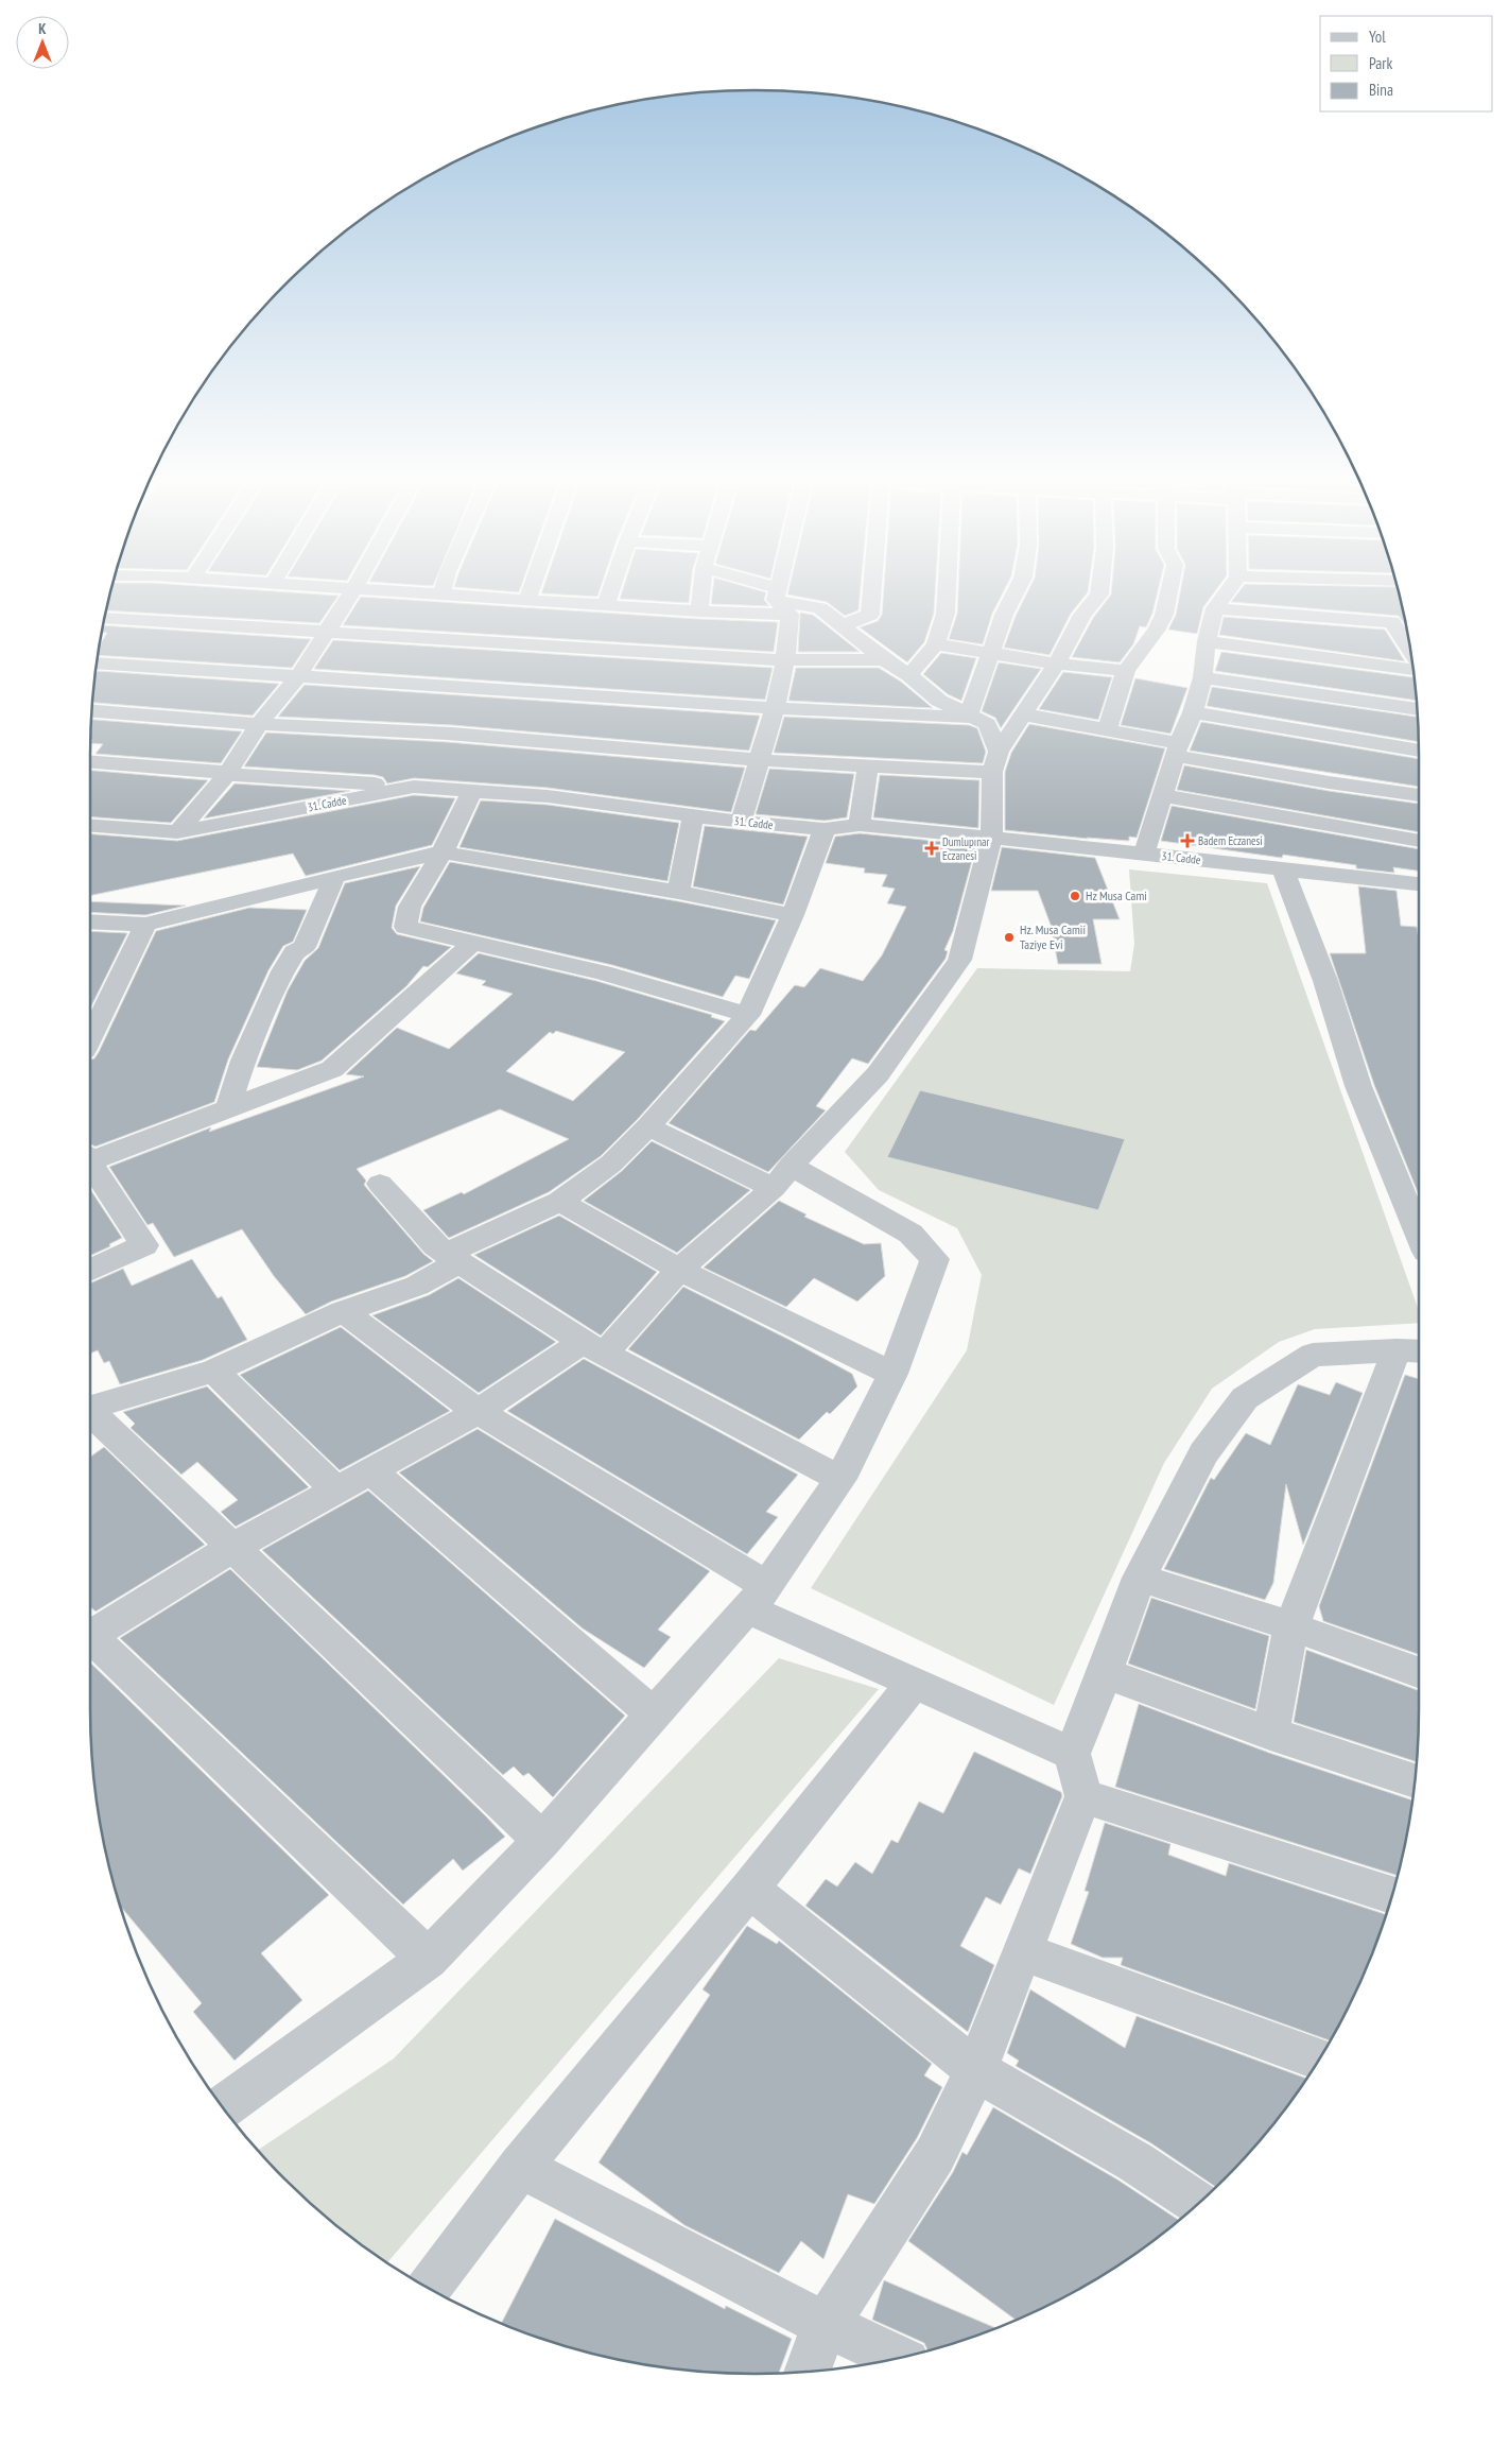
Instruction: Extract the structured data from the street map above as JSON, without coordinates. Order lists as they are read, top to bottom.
{
  "streets": {
    "street": ["31. Cadde"]
  },
  "places": {
    "health": ["Badem Eczanesi", "Dumlupınar Eczanesi"],
    "other": ["Hz Musa Cami", "Hz. Musa Camii Taziye Evi"]
  },
  "legend": ["Yol", "Park", "Bina"],
  "north": "top"
}
